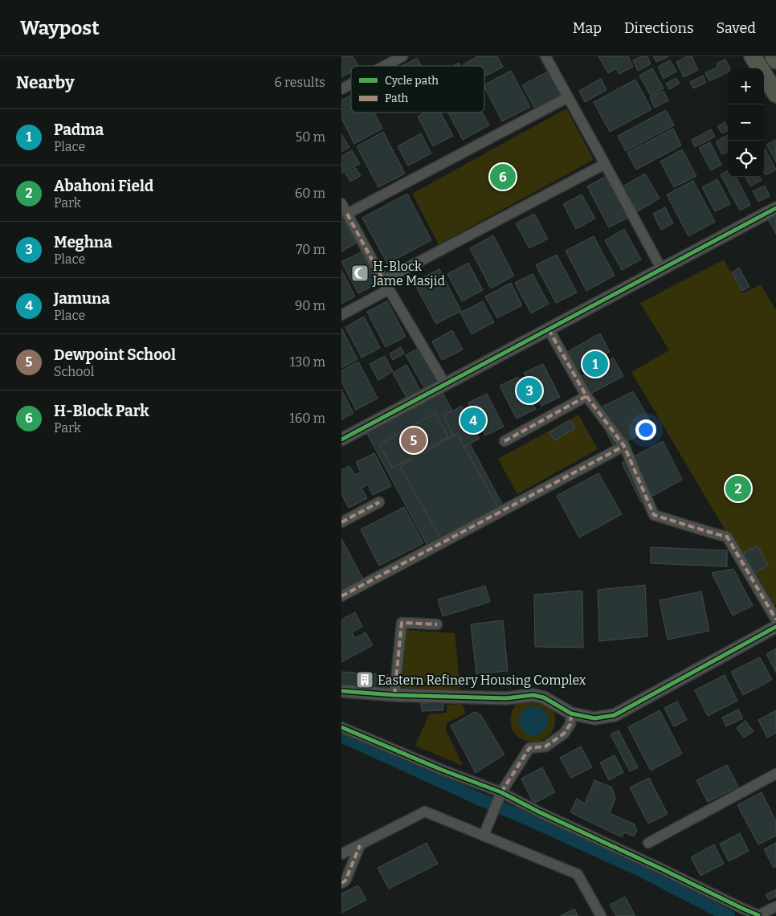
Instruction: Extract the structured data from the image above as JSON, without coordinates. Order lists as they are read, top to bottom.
{
  "places": {
    "mosque": ["H-Block Jame Masjid"],
    "building": ["Eastern Refinery Housing Complex"]
  },
  "legend": ["Cycle path", "Path"],
  "page": {
    "header": "Waypost",
    "nav": ["Map", "Directions", "Saved"],
    "heading": ["Nearby", "6 results"],
    "map_buttons": ["+", "−"],
    "list": [
      {
        "mark": "1",
        "name": "Padma",
        "note": "Place",
        "value": "50 m"
      },
      {
        "mark": "2",
        "name": "Abahoni Field",
        "note": "Park",
        "value": "60 m"
      },
      {
        "mark": "3",
        "name": "Meghna",
        "note": "Place",
        "value": "70 m"
      },
      {
        "mark": "4",
        "name": "Jamuna",
        "note": "Place",
        "value": "90 m"
      },
      {
        "mark": "5",
        "name": "Dewpoint School",
        "note": "School",
        "value": "130 m"
      },
      {
        "mark": "6",
        "name": "H-Block Park",
        "note": "Park",
        "value": "160 m"
      }
    ],
    "pins": [
      "6",
      "1",
      "3",
      "4",
      "5",
      "2"
    ]
  }
}
